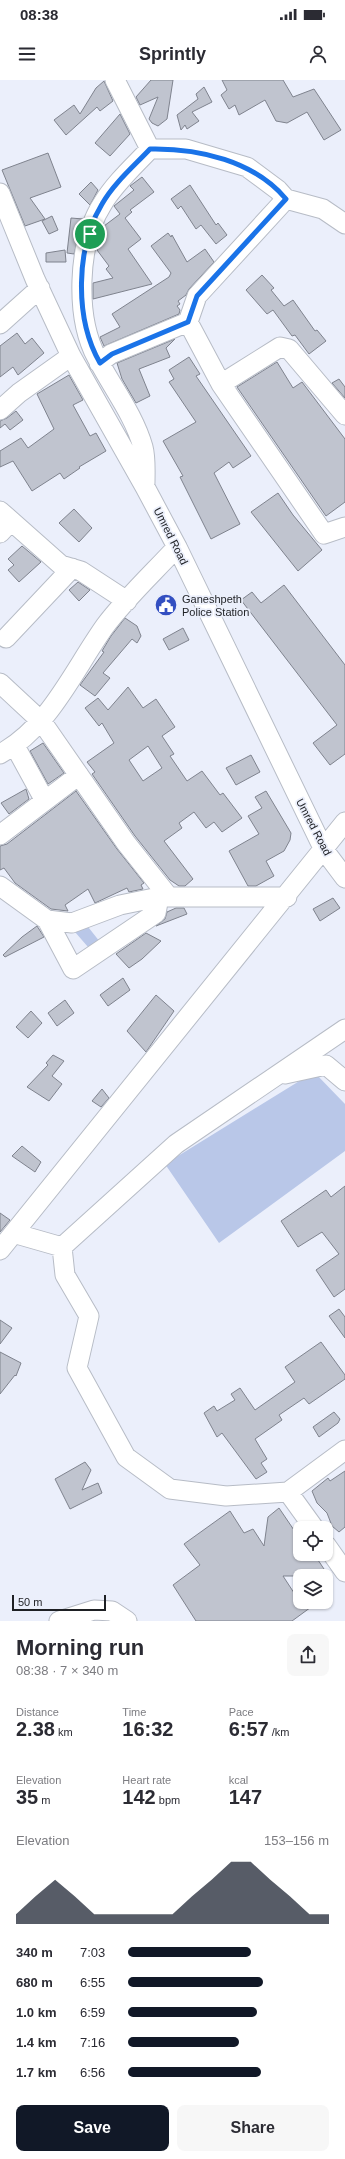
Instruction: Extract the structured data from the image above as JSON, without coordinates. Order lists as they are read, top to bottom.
{
  "streets": {
    "street": ["Umred Road"]
  },
  "places": {
    "public building": ["Ganeshpeth Police Station"]
  },
  "scale_bar": "50 m",
  "page": {
    "status": "08:38",
    "header": "Sprintly",
    "scale": "50 m",
    "heading": ["Morning run", "08:38 · 7 × 340 m"],
    "stats": [
      ["Distance", "2.38 km"],
      ["Time", "16:32"],
      ["Pace", "6:57 /km"],
      ["Elevation", "35 m"],
      ["Heart rate", "142 bpm"],
      ["kcal", "147"]
    ],
    "chart": ["Elevation", "153–156 m"],
    "list": [
      {
        "name": "340 m",
        "note": "7:03"
      },
      {
        "name": "680 m",
        "note": "6:55"
      },
      {
        "name": "1.0 km",
        "note": "6:59"
      },
      {
        "name": "1.4 km",
        "note": "7:16"
      },
      {
        "name": "1.7 km",
        "note": "6:56"
      }
    ],
    "buttons": ["Save", "Share"]
  }
}
